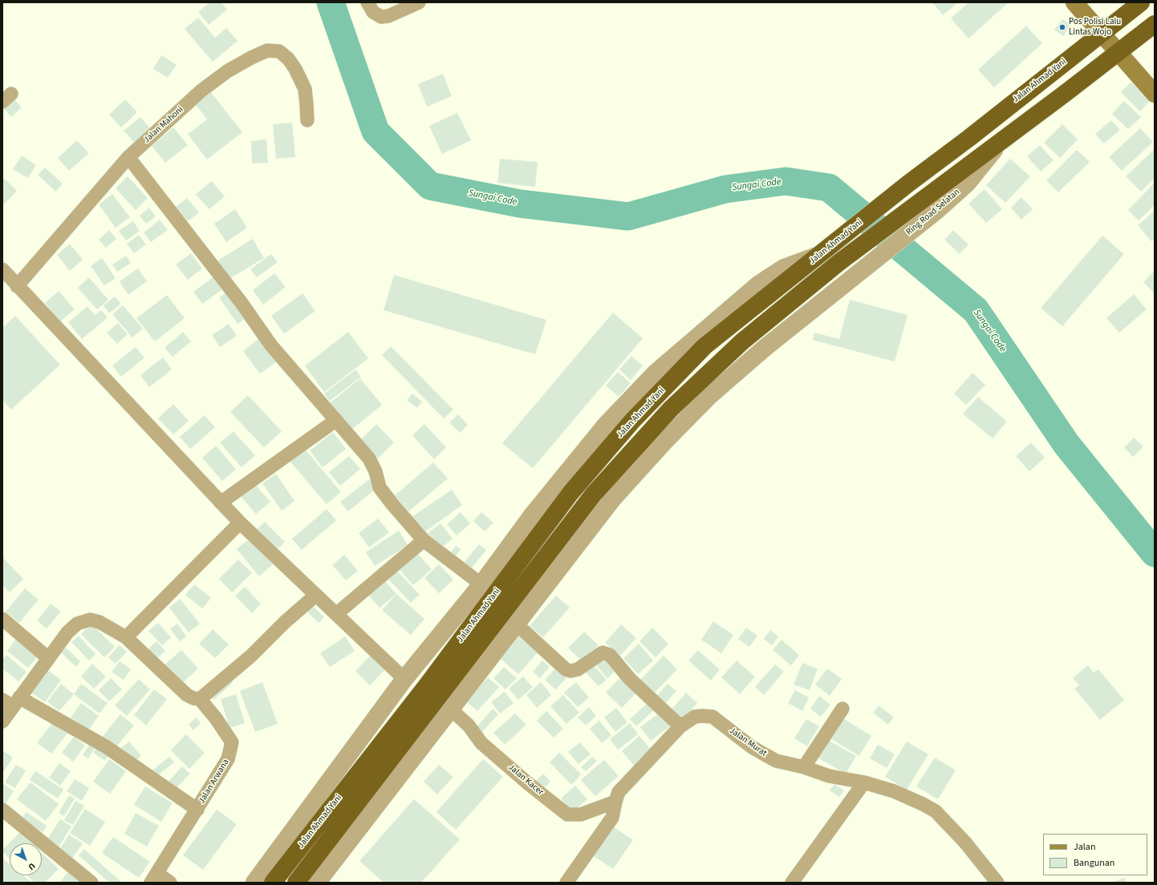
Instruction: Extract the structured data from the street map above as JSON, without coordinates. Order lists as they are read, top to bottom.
{
  "streets": {
    "highway": ["Jalan Ahmad Yani"],
    "street": [
      "Jalan Mahoni",
      "Ring Road Selatan",
      "Jalan Murat",
      "Jalan Kacer",
      "Jalan Arwana"
    ]
  },
  "crossings": [
    ["Jalan Ahmad Yani", "Ring Road Selatan"],
    ["Ring Road Selatan", "Jalan Kacer"],
    ["Jalan Murat", "Jalan Kacer"]
  ],
  "water": ["Sungai Code"],
  "places": ["Pos Polisi Lalu Lintas Wojo"],
  "legend": ["Jalan", "Bangunan"],
  "north": "bottom right"
}
